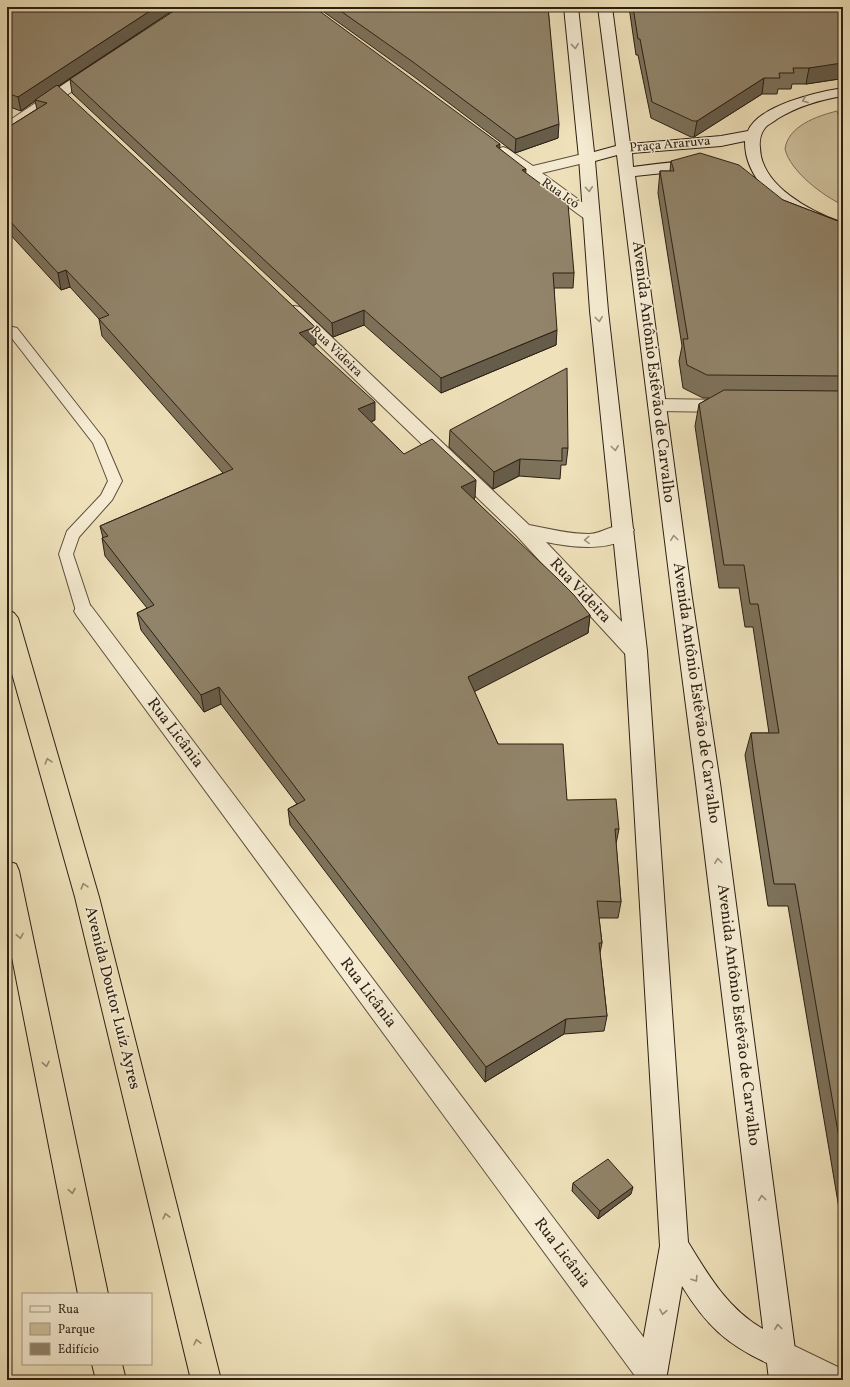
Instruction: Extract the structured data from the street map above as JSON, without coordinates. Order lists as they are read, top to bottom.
{
  "streets": {
    "highway": ["Avenida Doutor Luíz Ayres"],
    "main road": [
      "Praça Araruva",
      "Rua Icó",
      "Rua Videira",
      "Avenida Antônio Estêvão de Carvalho",
      "Rua Licânia"
    ]
  },
  "crossings": [
    ["Praça Araruva", "Rua Icó"],
    ["Praça Araruva", "Avenida Antônio Estêvão de Carvalho"]
  ],
  "legend": ["Rua", "Parque", "Edifício"]
}
